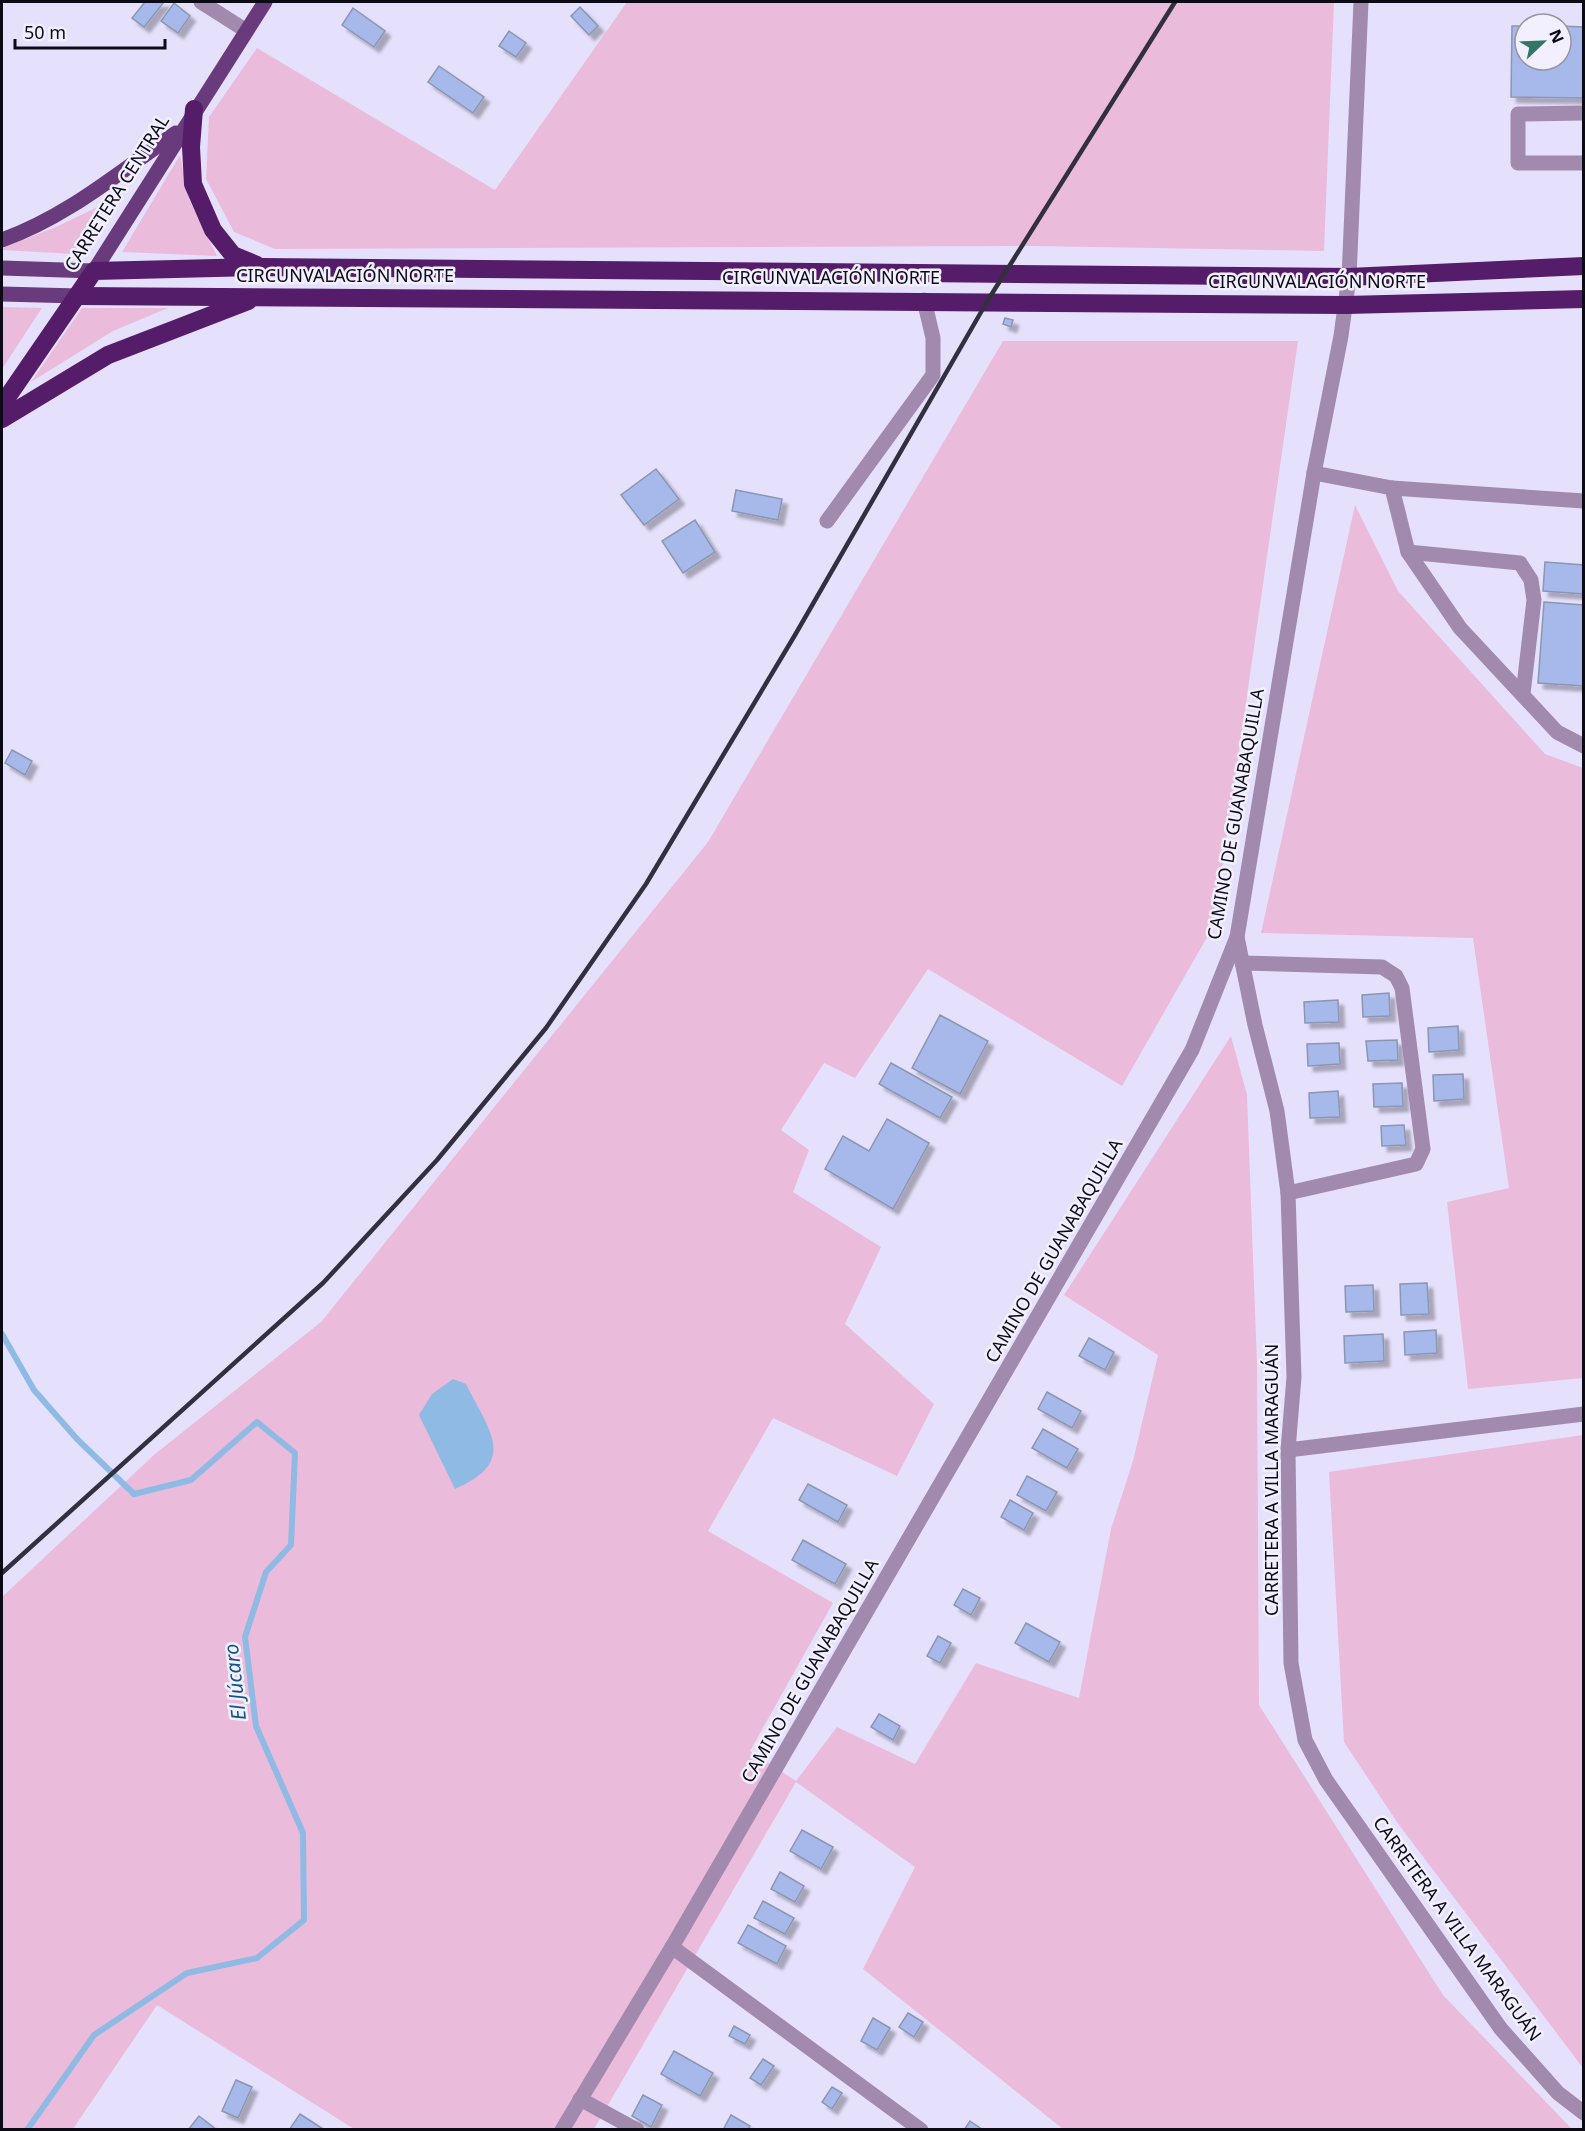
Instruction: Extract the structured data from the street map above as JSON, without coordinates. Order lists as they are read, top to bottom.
{
  "streets": {
    "highway": ["CARRETERA CENTRAL", "CIRCUNVALACIÓN NORTE"],
    "street": ["CAMINO DE GUANABAQUILLA", "CARRETERA A VILLA MARAGUÁN"]
  },
  "crossings": [
    ["CARRETERA CENTRAL", "CIRCUNVALACIÓN NORTE"],
    ["CIRCUNVALACIÓN NORTE", "CAMINO DE GUANABAQUILLA"],
    ["CAMINO DE GUANABAQUILLA", "CARRETERA A VILLA MARAGUÁN"]
  ],
  "water": ["El Júcaro"],
  "scale_bar": "50 m",
  "north": "top right"
}
